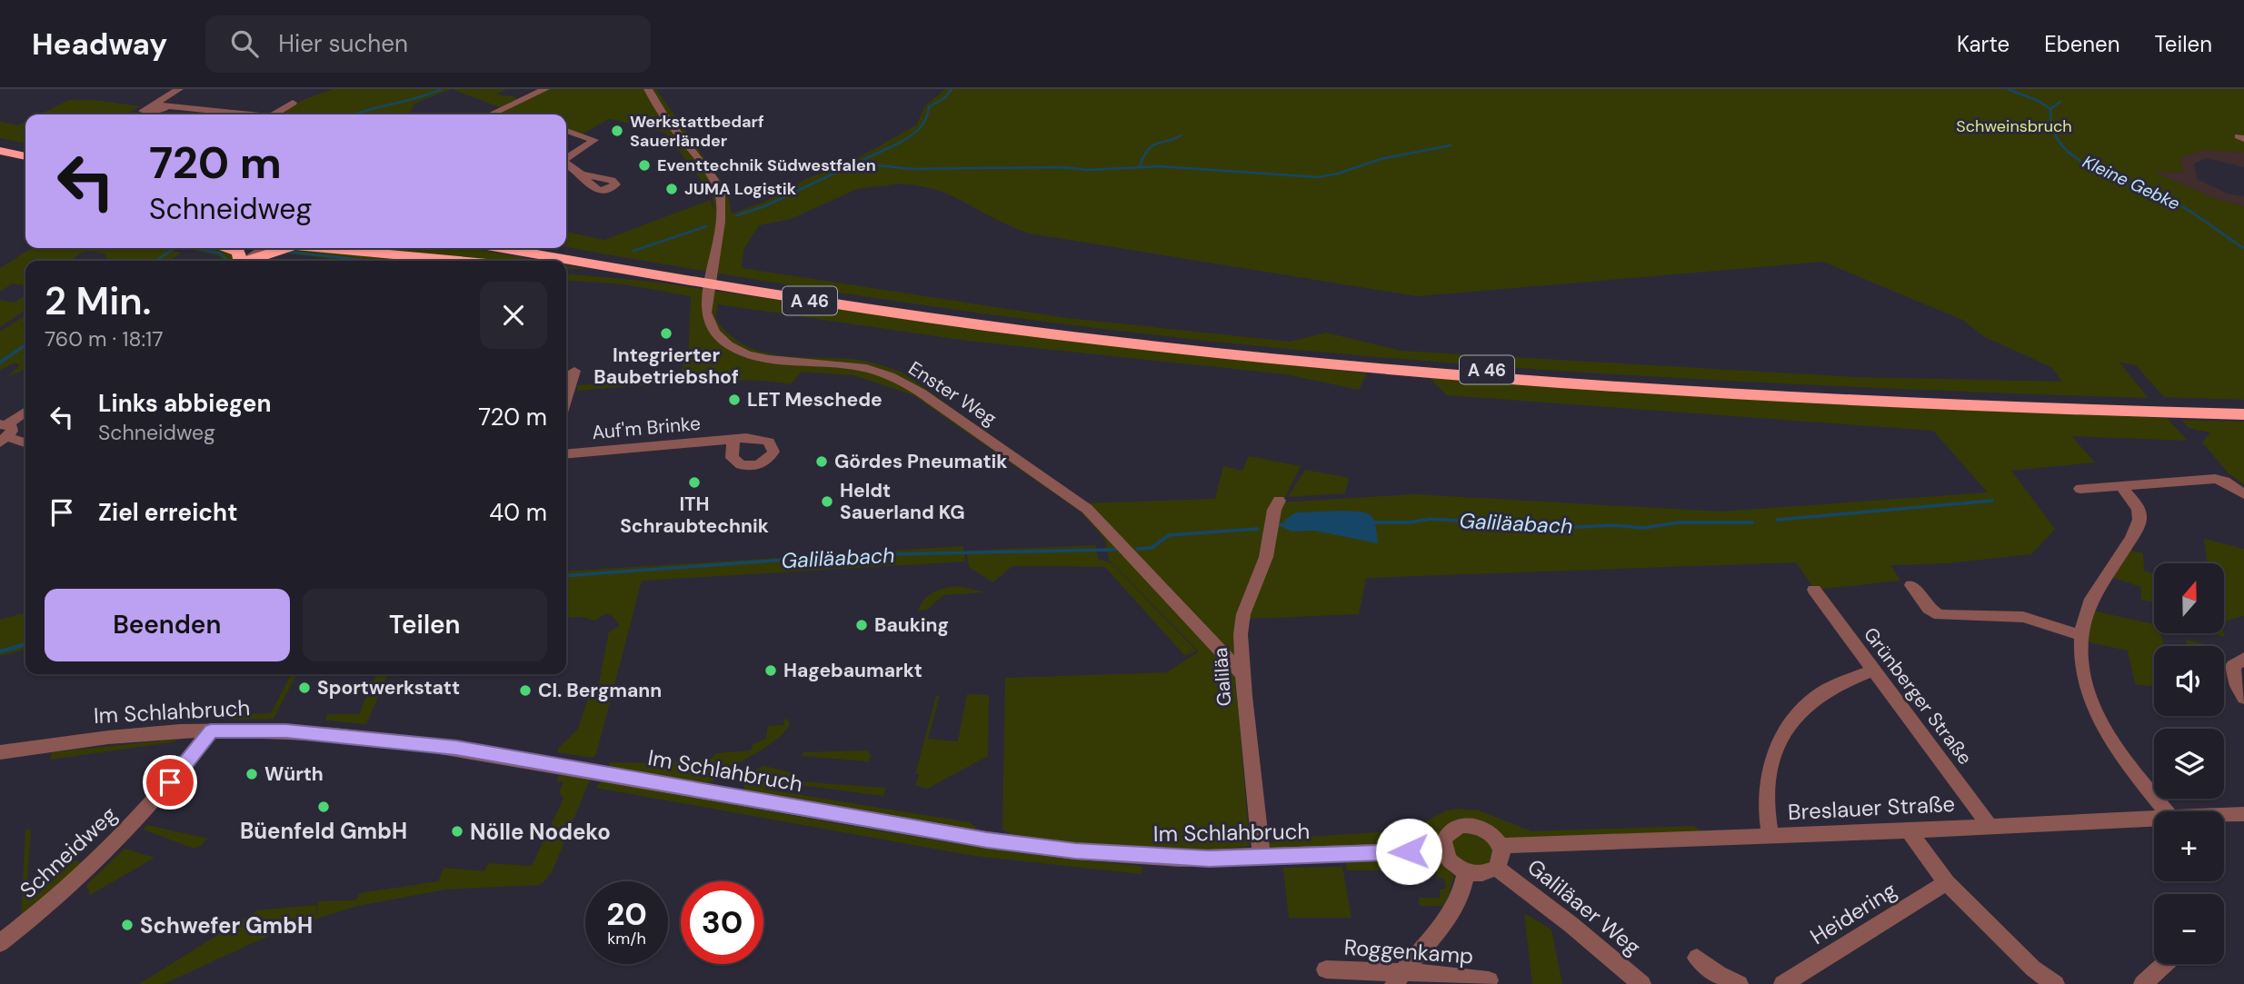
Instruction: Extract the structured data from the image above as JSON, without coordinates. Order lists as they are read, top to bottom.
{
  "streets": {
    "highway": ["A 46"],
    "street": [
      "Enster Weg",
      "Auf'm Brinke",
      "Galiläa",
      "Grünberger Straße",
      "Im Schlahbruch",
      "Breslauer Straße",
      "Schneidweg",
      "Galiläaer Weg",
      "Heidering",
      "Roggenkamp"
    ]
  },
  "crossings": [
    ["Enster Weg", "Galiläa"],
    ["Galiläa", "Im Schlahbruch"],
    ["Grünberger Straße", "Breslauer Straße"],
    ["Im Schlahbruch", "Breslauer Straße"],
    ["Im Schlahbruch", "Schneidweg"],
    ["Im Schlahbruch", "Galiläaer Weg"],
    ["Breslauer Straße", "Galiläaer Weg"]
  ],
  "water": ["Kleine Gebke", "Galiläabach"],
  "parks": ["Schweinsbruch"],
  "places": [
    "Werkstattbedarf Sauerländer",
    "Eventtechnik Südwestfalen",
    "JUMA Logistik",
    "Integrierter Baubetriebshof",
    "LET Meschede",
    "Gördes Pneumatik",
    "ITH Schraubtechnik",
    "Heldt Sauerland KG",
    "Bauking",
    "Hagebaumarkt",
    "Sportwerkstatt",
    "Cl. Bergmann",
    "Würth",
    "Büenfeld GmbH",
    "Nölle Nodeko",
    "Schwefer GmbH"
  ],
  "north": "top",
  "page": {
    "header": "Headway",
    "search": "Hier suchen",
    "nav": ["Karte", "Ebenen", "Teilen"],
    "turn": ["720 m", "Schneidweg"],
    "heading": ["2 Min.", "760 m · 18:17"],
    "list": [
      {
        "name": "Links abbiegen",
        "note": "Schneidweg",
        "value": "720 m"
      },
      {
        "name": "Ziel erreicht",
        "value": "40 m"
      }
    ],
    "map_buttons": ["+", "−"],
    "buttons": ["Beenden", "Teilen"],
    "speed": "20 km/h",
    "limit": "30"
  }
}
